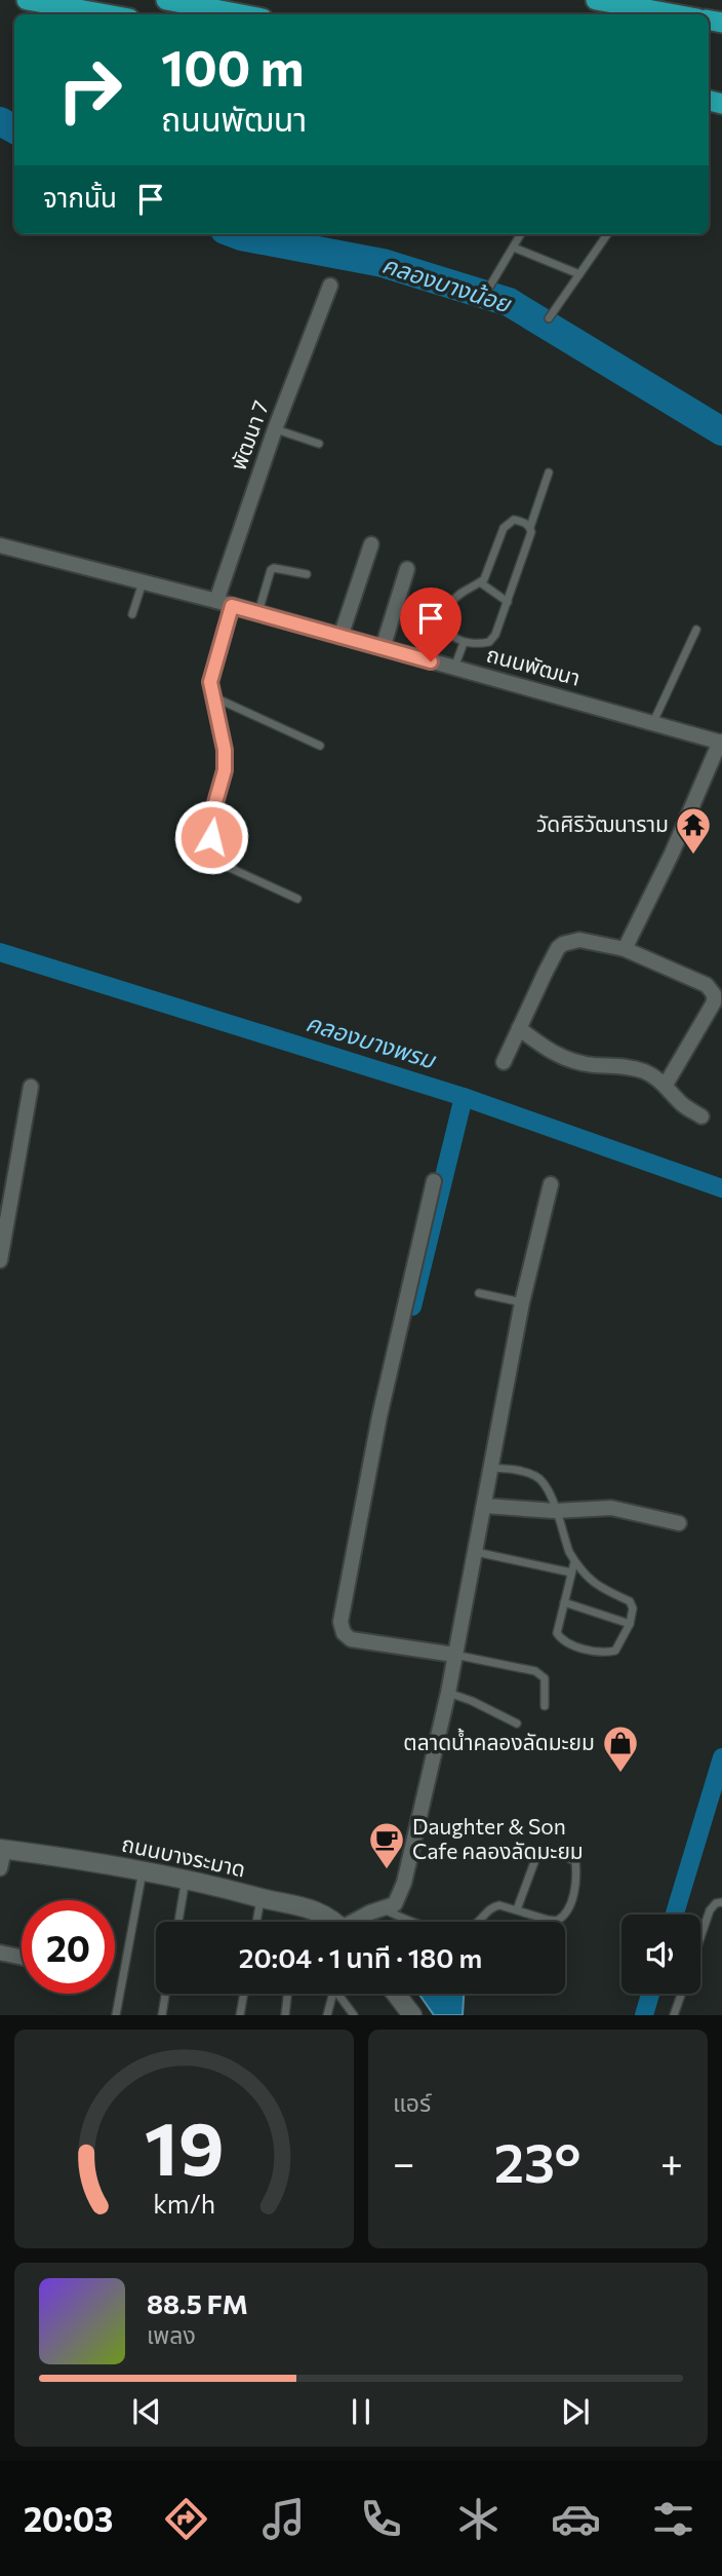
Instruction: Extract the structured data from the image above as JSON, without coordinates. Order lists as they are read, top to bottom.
{
  "streets": {
    "street": ["พัฒนา 7", "ถนนพัฒนา", "ถนนบางระมาด"]
  },
  "crossings": [
    ["พัฒนา 7", "ถนนพัฒนา"]
  ],
  "water": ["คลองบางน้อย", "คลองบางพรม"],
  "places": {
    "temple": ["วัดศิริวัฒนาราม"],
    "shop": ["ตลาดน้ำคลองลัดมะยม"],
    "cafe": ["Daughter & Son Cafe คลองลัดมะยม"]
  },
  "page": {
    "turn": ["100 m", "ถนนพัฒนา"],
    "then": "จากนั้น",
    "limit": "20",
    "trip": "20:04 · 1 นาที · 180 m",
    "tile": "แอร์",
    "heat": ["−", "23°", "+"],
    "song": ["88.5 FM", "เพลง"],
    "tabs": "20:03",
    "gauge": ["19", "km/h"]
  }
}
